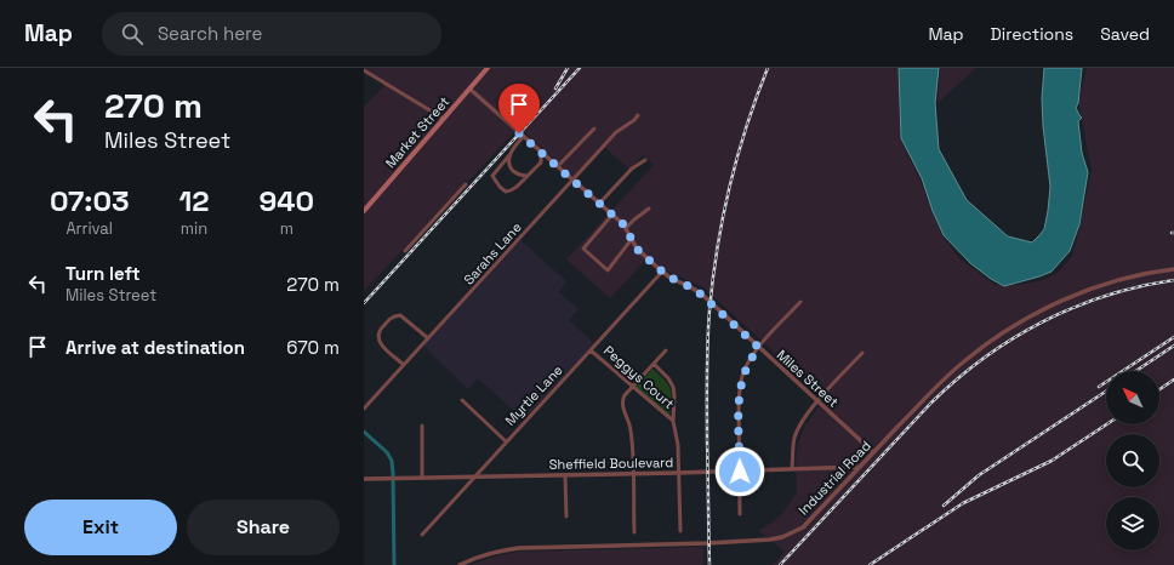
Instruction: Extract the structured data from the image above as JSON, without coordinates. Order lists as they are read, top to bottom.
{
  "streets": {
    "main road": ["Market Street"],
    "street": [
      "Sarahs Lane",
      "Peggys Court",
      "Miles Street",
      "Myrtle Lane",
      "Sheffield Boulevard",
      "Industrial Road"
    ]
  },
  "crossings": [
    ["Market Street", "Miles Street"],
    ["Sarahs Lane", "Miles Street"],
    ["Peggys Court", "Myrtle Lane"],
    ["Miles Street", "Myrtle Lane"],
    ["Miles Street", "Industrial Road"],
    ["Myrtle Lane", "Sheffield Boulevard"],
    ["Sheffield Boulevard", "Industrial Road"]
  ],
  "north": "top left",
  "page": {
    "header": "Map",
    "search": "Search here",
    "nav": ["Map", "Directions", "Saved"],
    "turn": ["270 m", "Miles Street"],
    "eta": [
      "07:03",
      "Arrival",
      "12",
      "min",
      "940",
      "m"
    ],
    "list": [
      {
        "name": "Turn left",
        "note": "Miles Street",
        "value": "270 m"
      },
      {
        "name": "Arrive at destination",
        "value": "670 m"
      }
    ],
    "buttons": ["Exit", "Share"]
  }
}
